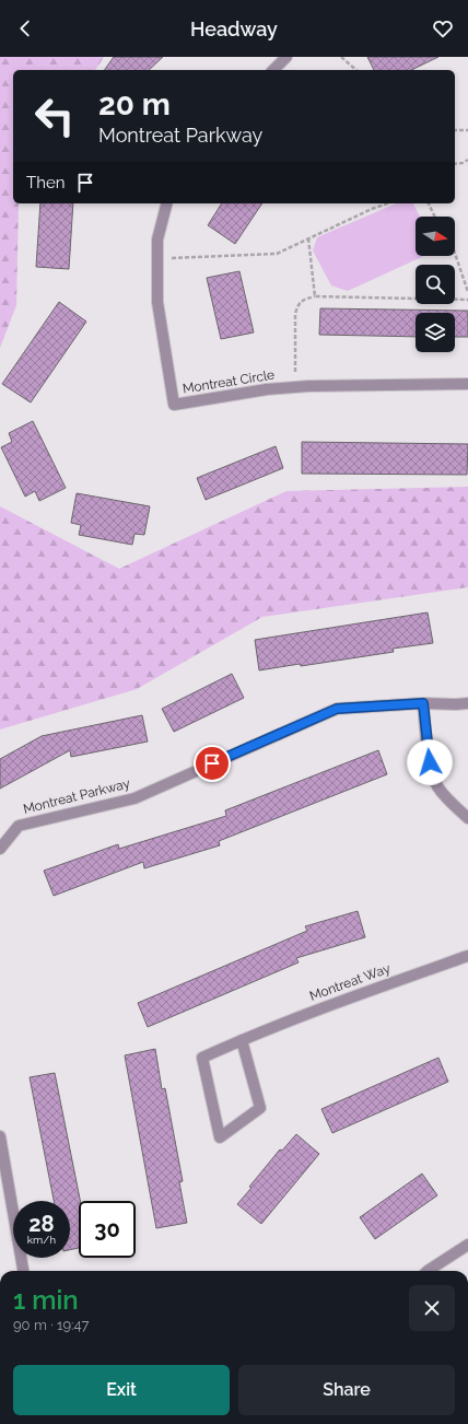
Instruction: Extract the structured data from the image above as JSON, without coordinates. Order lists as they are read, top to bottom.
{
  "streets": {
    "street": ["Montreat Circle", "Montreat Parkway", "Montreat Way"]
  },
  "north": "right",
  "page": {
    "header": "Headway",
    "turn": ["20 m", "Montreat Parkway"],
    "then": "Then",
    "speed": "28 km/h",
    "limit": "30",
    "heading": ["1 min", "90 m · 19:47"],
    "buttons": ["Exit", "Share"]
  }
}
